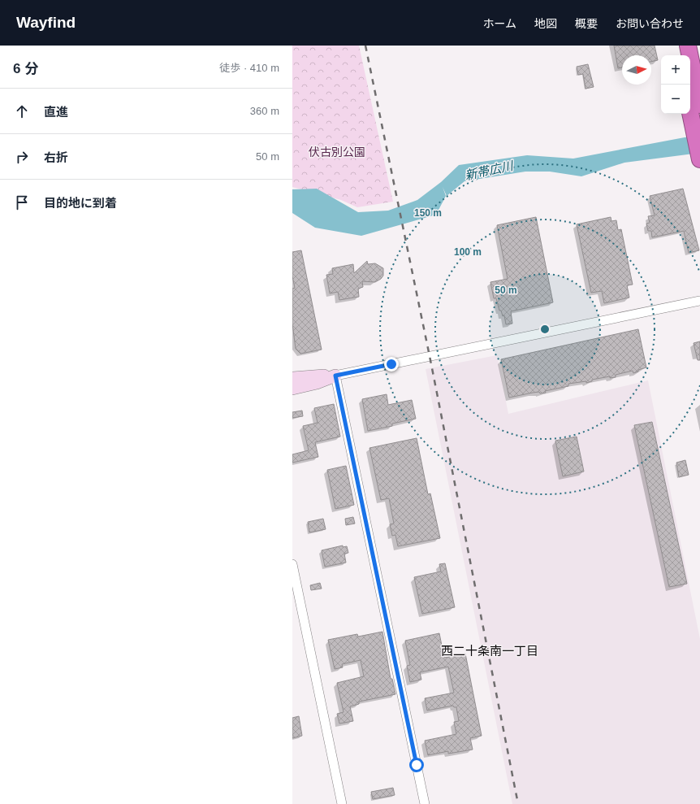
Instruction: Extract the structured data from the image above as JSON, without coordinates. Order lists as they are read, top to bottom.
{
  "districts": ["西二十条南一丁目"],
  "water": ["新帯広川"],
  "parks": ["伏古別公園"],
  "north": "right",
  "page": {
    "header": "Wayfind",
    "nav": [
      "ホーム",
      "地図",
      "概要",
      "お問い合わせ"
    ],
    "heading": ["6 分", "徒歩 · 410 m"],
    "map_buttons": ["+", "−"],
    "list": [
      ["直進", "360 m"],
      ["右折", "50 m"],
      "目的地に到着"
    ]
  },
  "rings": ["150 m", "100 m", "50 m"]
}
